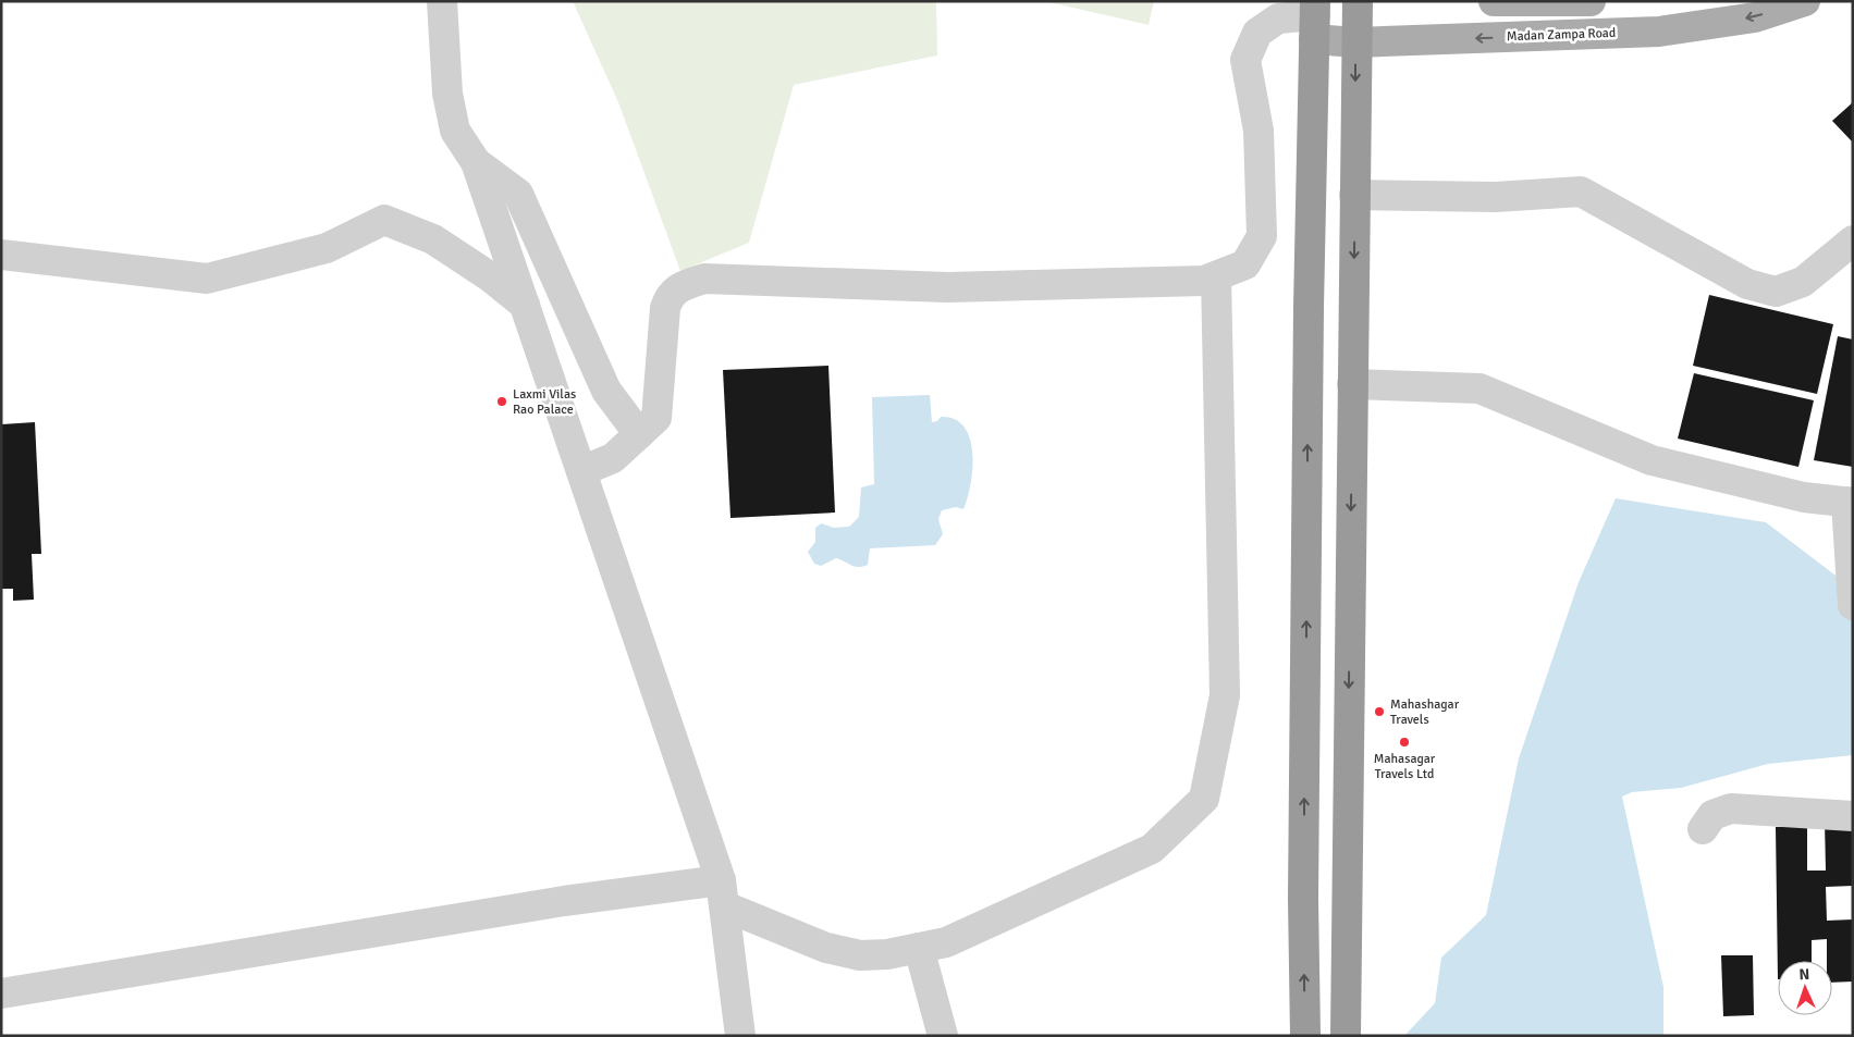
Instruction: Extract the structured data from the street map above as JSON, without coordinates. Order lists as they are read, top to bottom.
{
  "streets": {
    "main road": ["Madan Zampa Road"]
  },
  "one_way": ["Madan Zampa Road"],
  "places": ["Laxmi Vilas Rao Palace", "Mahashagar Travels", "Mahasagar Travels Ltd"],
  "north": "top"
}
